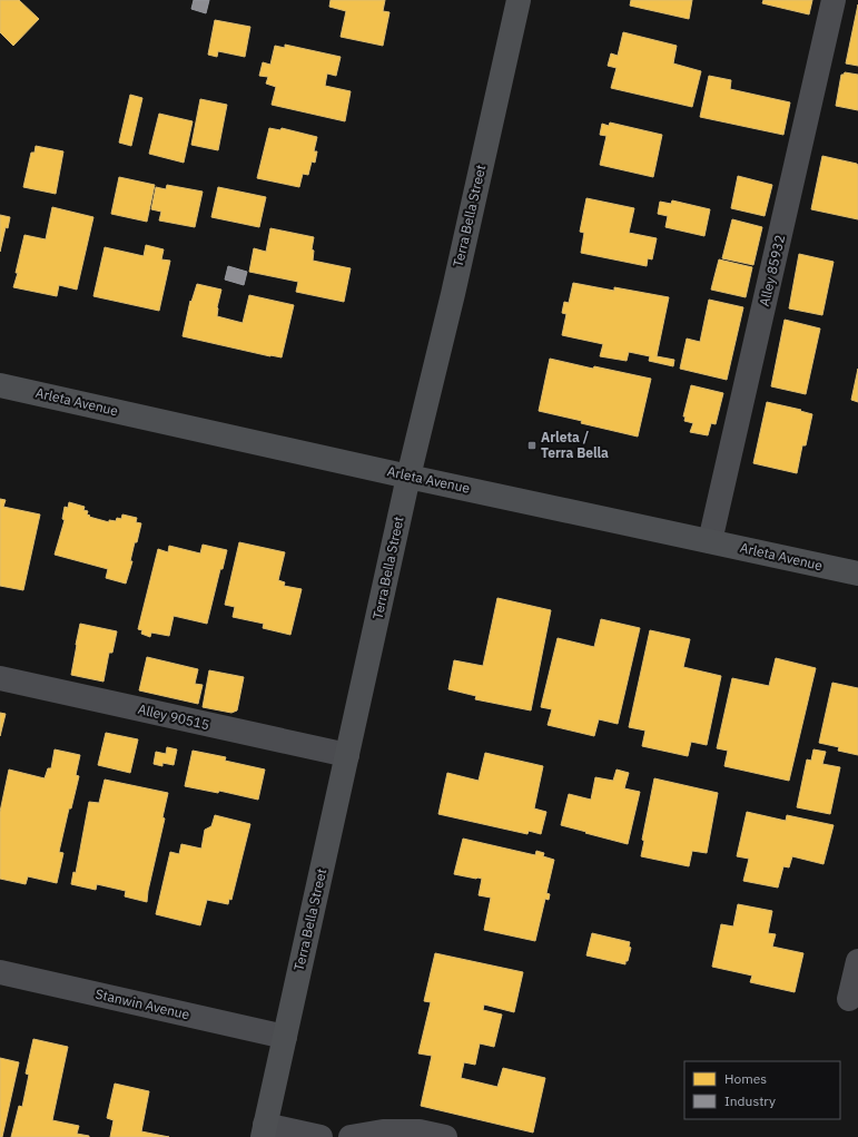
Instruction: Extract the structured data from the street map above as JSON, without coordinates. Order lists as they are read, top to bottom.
{
  "streets": {
    "main road": ["Terra Bella Street", "Arleta Avenue"],
    "street": ["Alley 85932", "Alley 90515", "Stanwin Avenue"]
  },
  "crossings": [
    ["Terra Bella Street", "Arleta Avenue"],
    ["Terra Bella Street", "Alley 90515"],
    ["Terra Bella Street", "Stanwin Avenue"],
    ["Alley 85932", "Arleta Avenue"]
  ],
  "places": {
    "transit": ["Arleta / Terra Bella"]
  },
  "legend": ["Homes", "Industry"]
}
